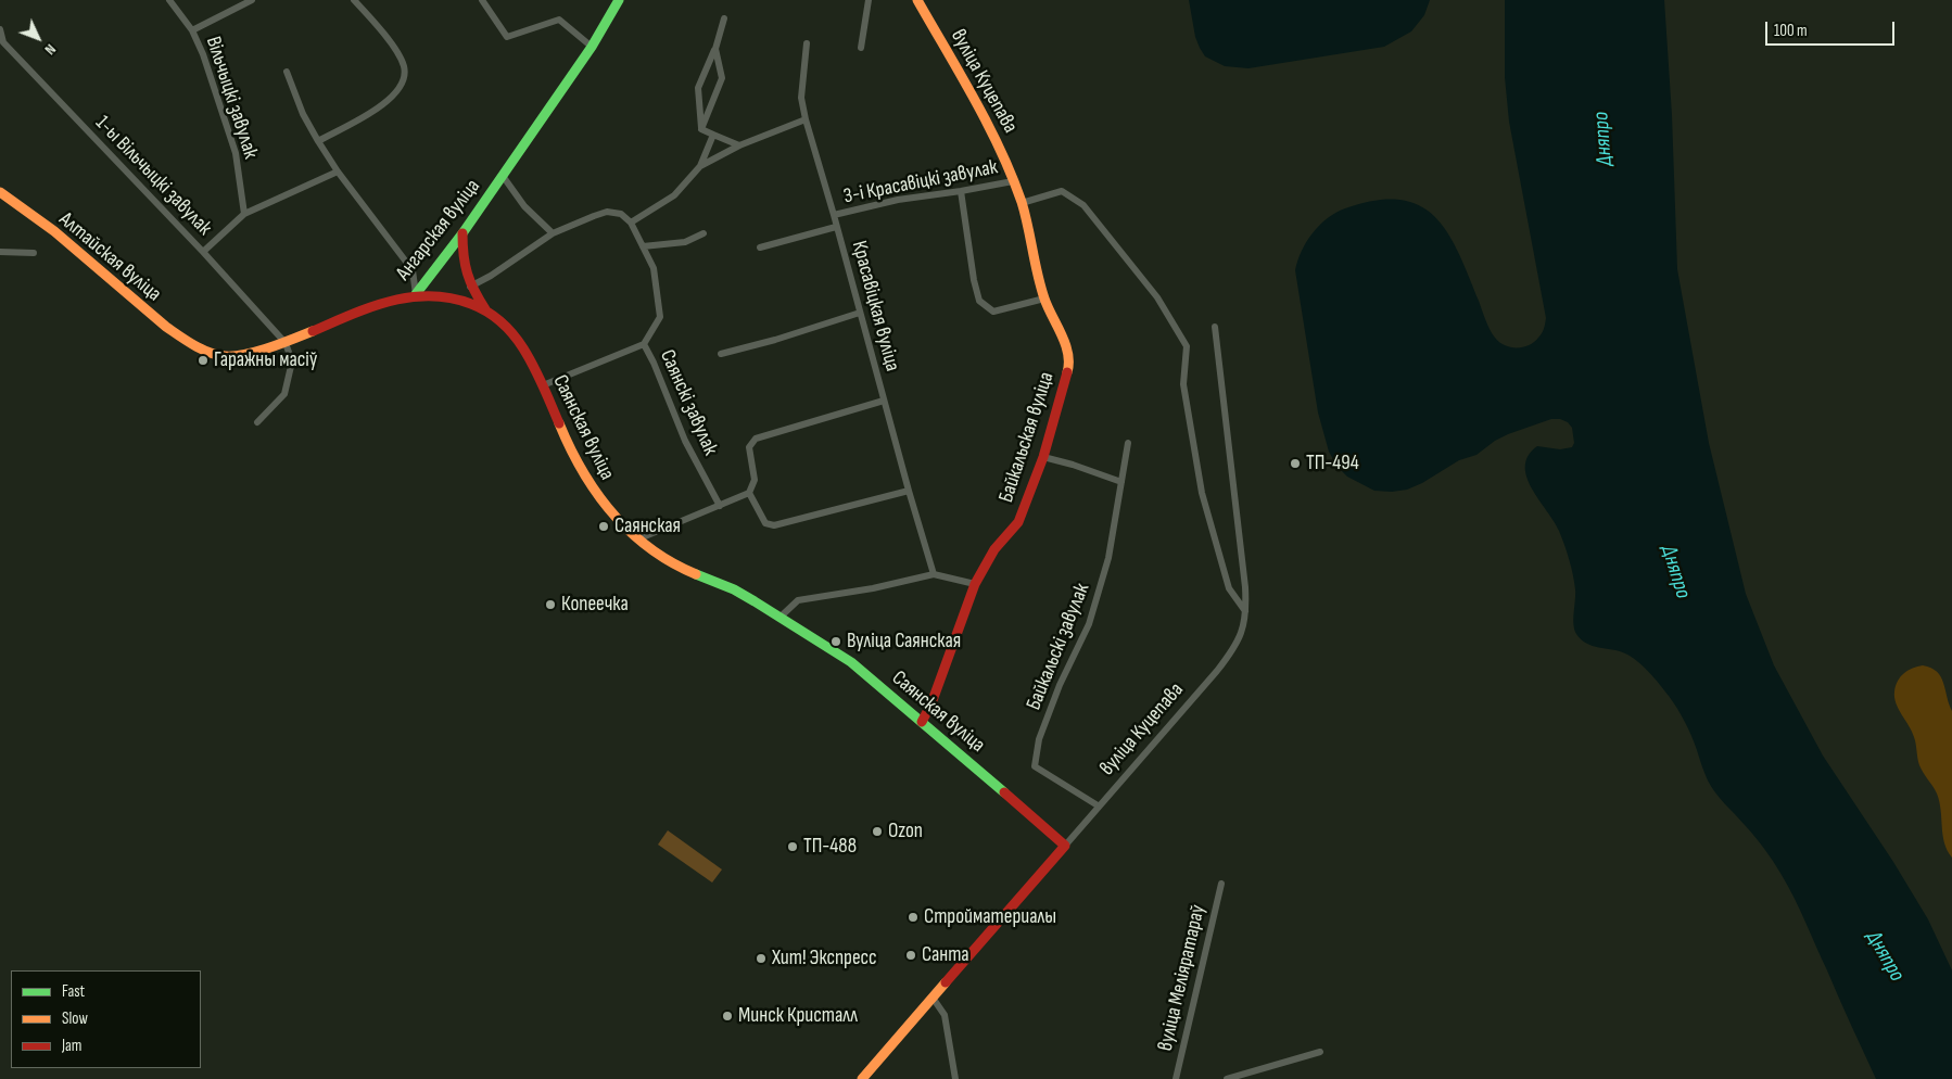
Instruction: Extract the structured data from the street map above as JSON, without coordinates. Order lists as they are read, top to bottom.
{
  "streets": {
    "main road": [
      "вуліца Куцепава",
      "Ангарская вуліца",
      "Алтайская вуліца",
      "Саянская вуліца",
      "Байкальская вуліца"
    ],
    "street": [
      "Вільчыцкі завулак",
      "1-ы Вільчыцкі завулак",
      "3-і Красавіцкі завулак",
      "Красавіцкая вуліца",
      "Саянскі завулак",
      "Байкальскі завулак",
      "вуліца Меліяратараў"
    ]
  },
  "crossings": [
    ["вуліца Куцепава", "3-і Красавіцкі завулак"],
    ["вуліца Куцепава", "Саянская вуліца"],
    ["вуліца Куцепава", "Байкальская вуліца"],
    ["вуліца Куцепава", "Байкальскі завулак"],
    ["1-ы Вільчыцкі завулак", "Ангарская вуліца"],
    ["3-і Красавіцкі завулак", "Красавіцкая вуліца"],
    ["3-і Красавіцкі завулак", "Байкальская вуліца"],
    ["Ангарская вуліца", "Алтайская вуліца"],
    ["Ангарская вуліца", "Саянская вуліца"],
    ["Саянская вуліца", "Байкальская вуліца"]
  ],
  "water": ["Дняпро"],
  "places": [
    "Гаражны масіў",
    "ТП-494",
    "Саянская",
    "Копеечка",
    "Вуліца Саянская",
    "Ozon",
    "ТП-488",
    "Стройматериалы",
    "Санта",
    "Хит! Экспресс",
    "Минск Кристалл"
  ],
  "legend": ["Fast", "Slow", "Jam"],
  "scale_bar": "100 m",
  "north": "bottom right"
}
